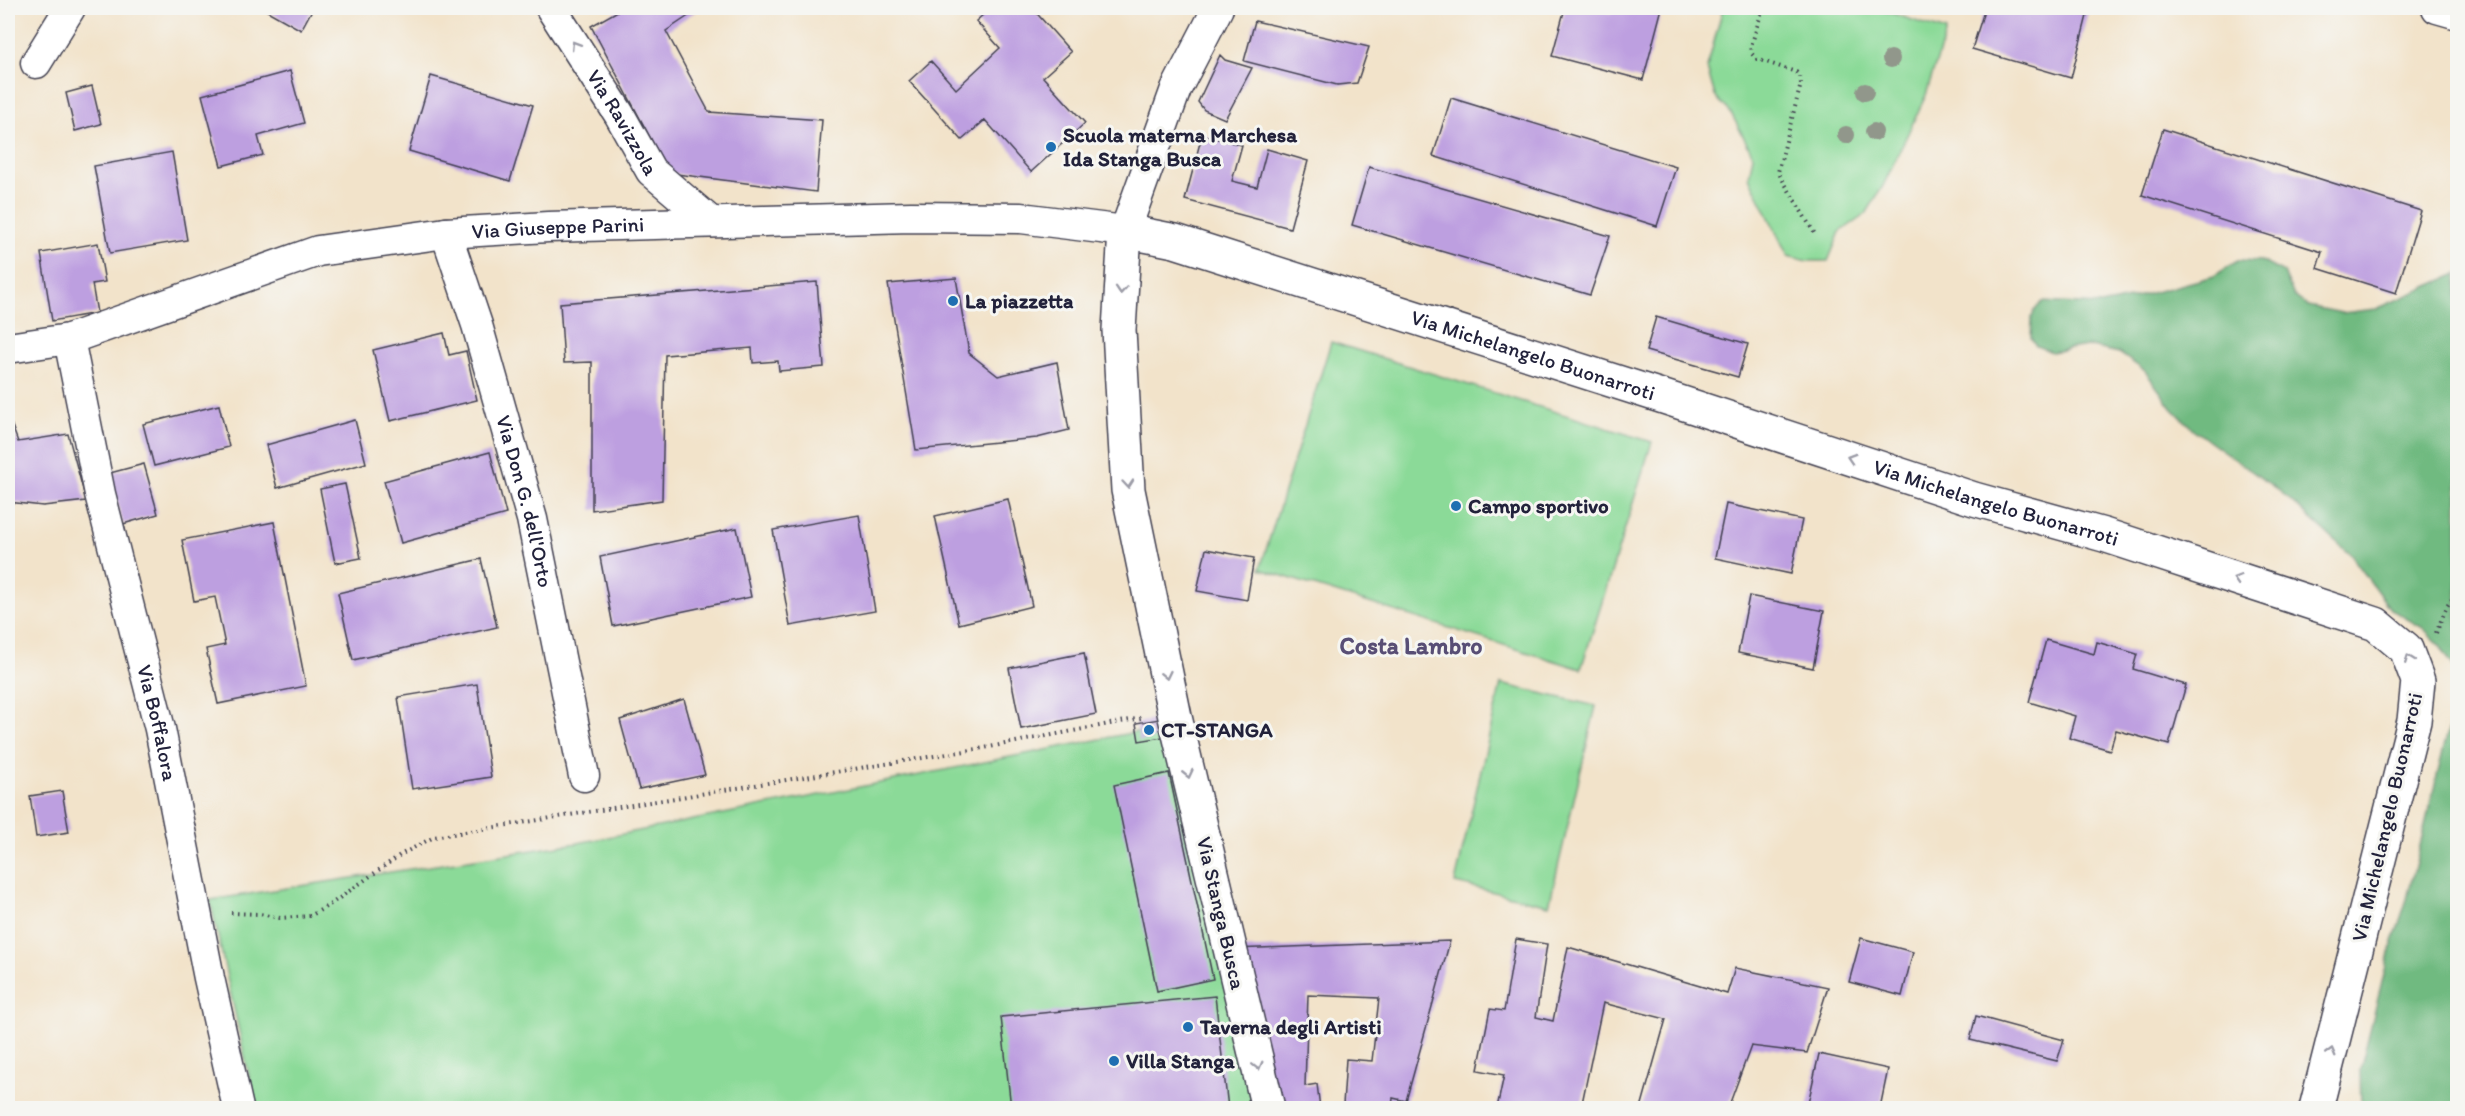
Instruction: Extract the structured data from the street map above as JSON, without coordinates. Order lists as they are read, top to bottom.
{
  "streets": {
    "street": [
      "Via Ravizzola",
      "Via Giuseppe Parini",
      "Via Michelangelo Buonarroti",
      "Via Don G. dell'Orto",
      "Via Boffalora",
      "Via Stanga Busca"
    ]
  },
  "crossings": [
    ["Via Ravizzola", "Via Giuseppe Parini"],
    ["Via Giuseppe Parini", "Via Michelangelo Buonarroti"],
    ["Via Giuseppe Parini", "Via Don G. dell'Orto"],
    ["Via Giuseppe Parini", "Via Boffalora"],
    ["Via Giuseppe Parini", "Via Stanga Busca"],
    ["Via Michelangelo Buonarroti", "Via Stanga Busca"]
  ],
  "one_way": ["Via Ravizzola", "Via Michelangelo Buonarroti", "Via Stanga Busca"],
  "districts": ["Costa Lambro"],
  "places": [
    "Scuola materna Marchesa Ida Stanga Busca",
    "La piazzetta",
    "Campo sportivo",
    "CT-STANGA",
    "Taverna degli Artisti",
    "Villa Stanga"
  ]
}
